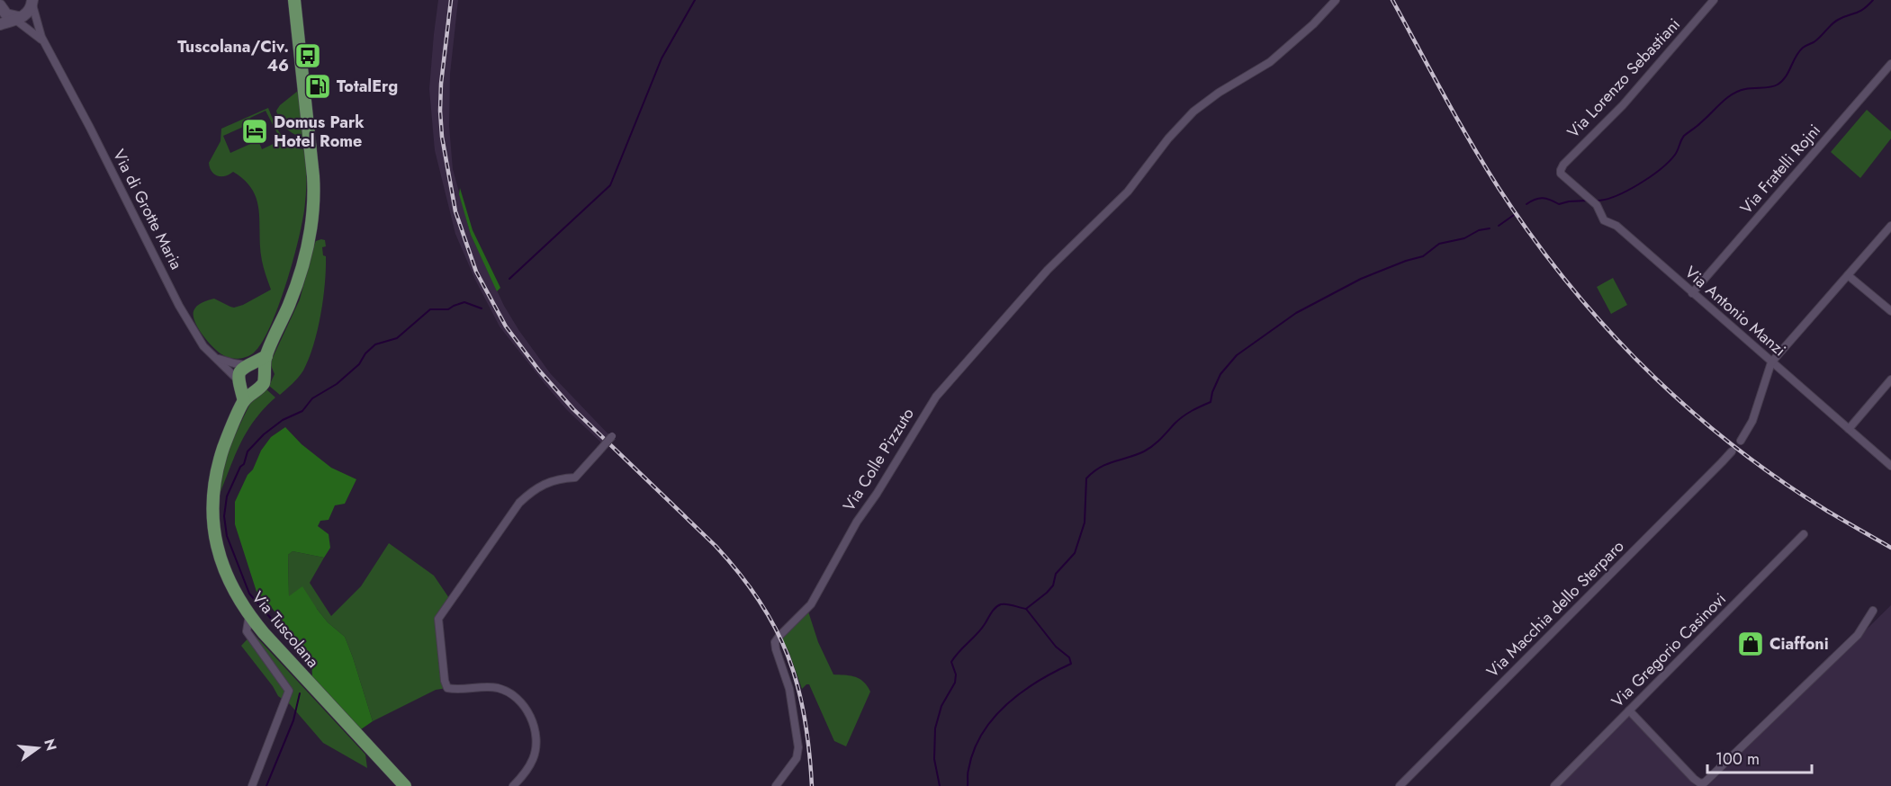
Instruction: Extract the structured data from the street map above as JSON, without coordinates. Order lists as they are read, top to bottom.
{
  "streets": {
    "main road": ["Via Tuscolana"],
    "street": [
      "Via Lorenzo Sebastiani",
      "Via Fratelli Rojni",
      "Via di Grotte Maria",
      "Via Antonio Manzi",
      "Via Colle Pizzuto",
      "Via Macchia dello Sterparo",
      "Via Gregorio Casinovi"
    ]
  },
  "crossings": [
    ["Via Lorenzo Sebastiani", "Via Antonio Manzi"],
    ["Via Fratelli Rojni", "Via Antonio Manzi"]
  ],
  "places": {
    "bus stop": ["Tuscolana/Civ. 46"],
    "fuel station": ["TotalErg"],
    "hotel": ["Domus Park Hotel Rome"],
    "shop": ["Ciaffoni"]
  },
  "scale_bar": "100 m",
  "north": "right"
}
